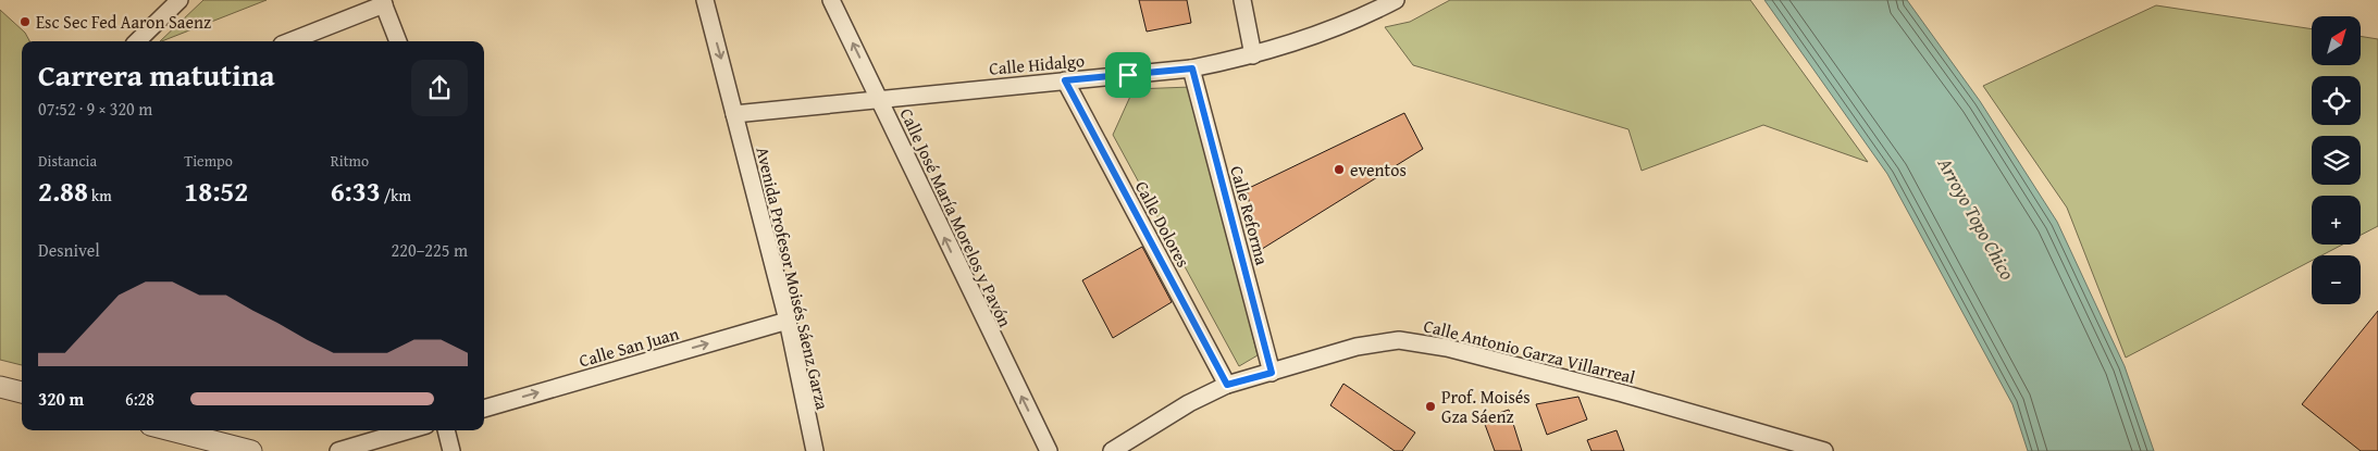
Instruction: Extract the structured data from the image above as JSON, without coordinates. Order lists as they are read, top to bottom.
{
  "streets": {
    "street": [
      "Calle Hidalgo",
      "Calle Reforma",
      "Calle José María Morelos y Pavón",
      "Calle Dolores",
      "Avenida Profesor Moisés Sáenz Garza",
      "Calle San Juan",
      "Calle Antonio Garza Villarreal"
    ]
  },
  "crossings": [
    ["Calle Hidalgo", "Calle Reforma"],
    ["Calle Hidalgo", "Calle José María Morelos y Pavón"],
    ["Calle Hidalgo", "Calle Dolores"],
    ["Calle Hidalgo", "Avenida Profesor Moisés Sáenz Garza"],
    ["Calle Reforma", "Calle Antonio Garza Villarreal"],
    ["Calle Dolores", "Calle Antonio Garza Villarreal"],
    ["Avenida Profesor Moisés Sáenz Garza", "Calle San Juan"]
  ],
  "one_way": ["Calle José María Morelos y Pavón", "Calle San Juan"],
  "water": ["Arroyo Topo Chico"],
  "places": ["Esc Sec Fed Aaron Saenz", "eventos", "Prof. Moisés Gza Sáenz"],
  "north": "top right",
  "page": {
    "map_buttons": ["+", "−"],
    "heading": ["Carrera matutina", "07:52 · 9 × 320 m"],
    "stats": [
      ["Distancia", "2.88 km"],
      ["Tiempo", "18:52"],
      ["Ritmo", "6:33 /km"]
    ],
    "chart": ["Desnivel", "220–225 m"],
    "list": [
      {
        "name": "320 m",
        "note": "6:28"
      }
    ]
  }
}
